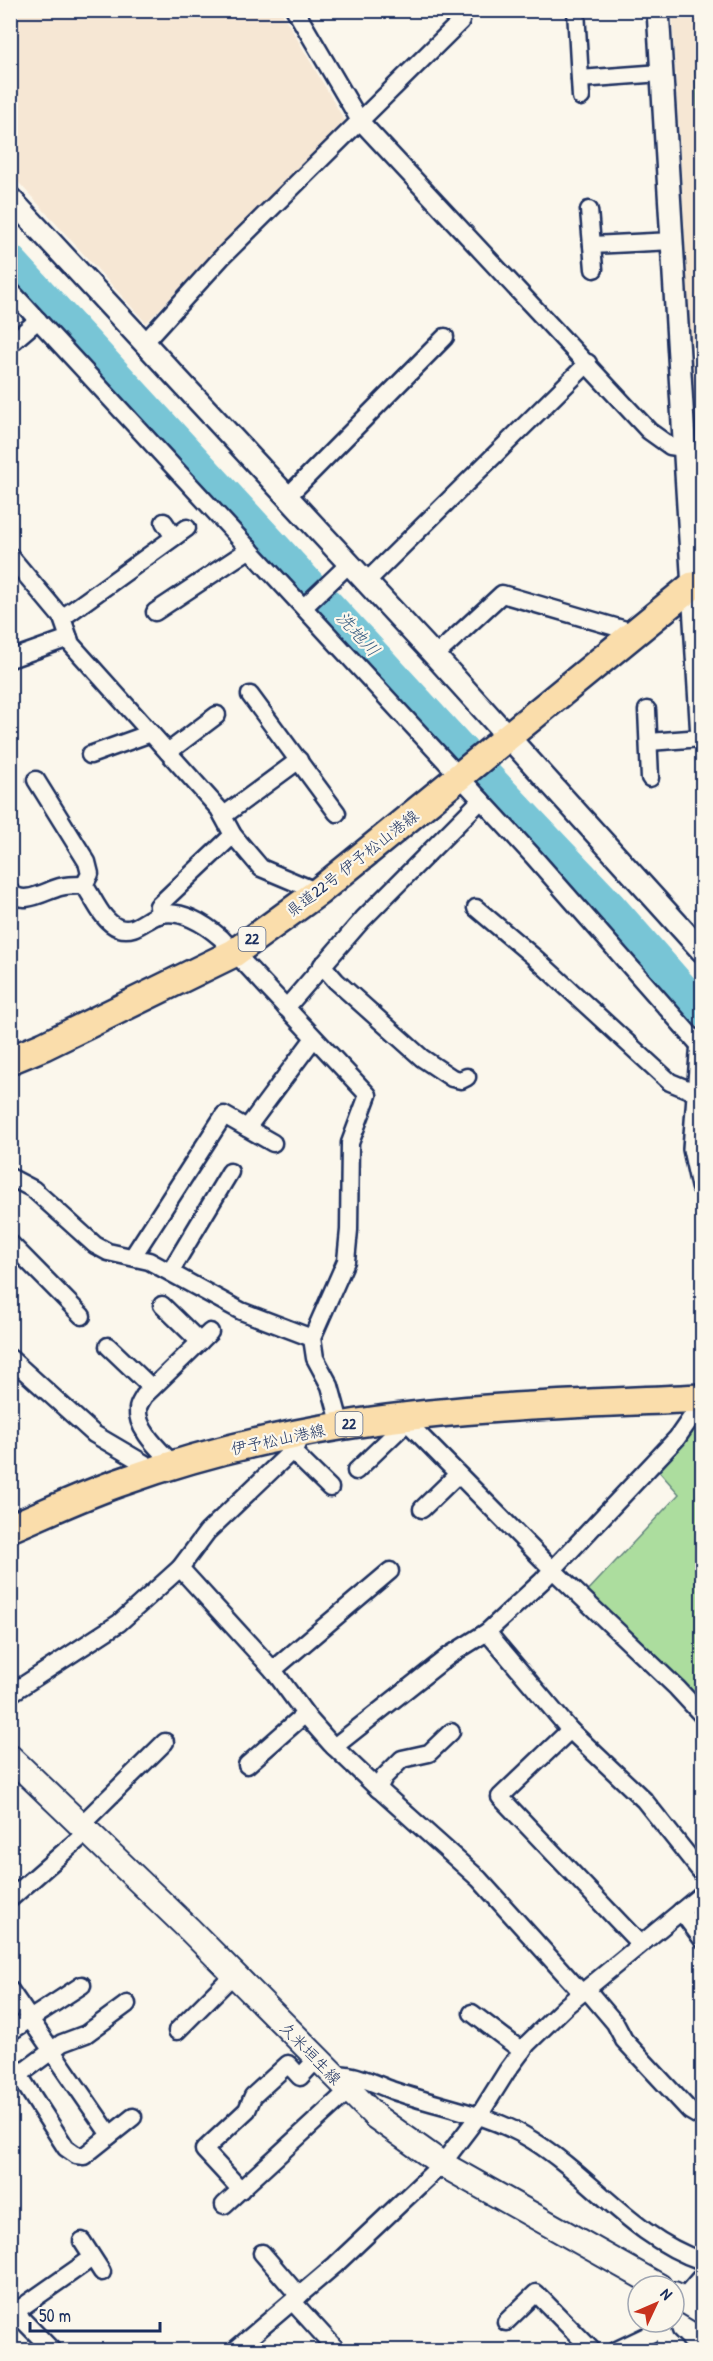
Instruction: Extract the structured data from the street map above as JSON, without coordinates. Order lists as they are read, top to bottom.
{
  "streets": {
    "main road": [
      "県道22号 伊予松山港線",
      "22",
      "伊予松山港線",
      "久米垣生線"
    ]
  },
  "crossings": [
    ["県道22号 伊予松山港線", "22"]
  ],
  "water": ["洗地川"],
  "scale_bar": "50 m",
  "north": "top right"
}
